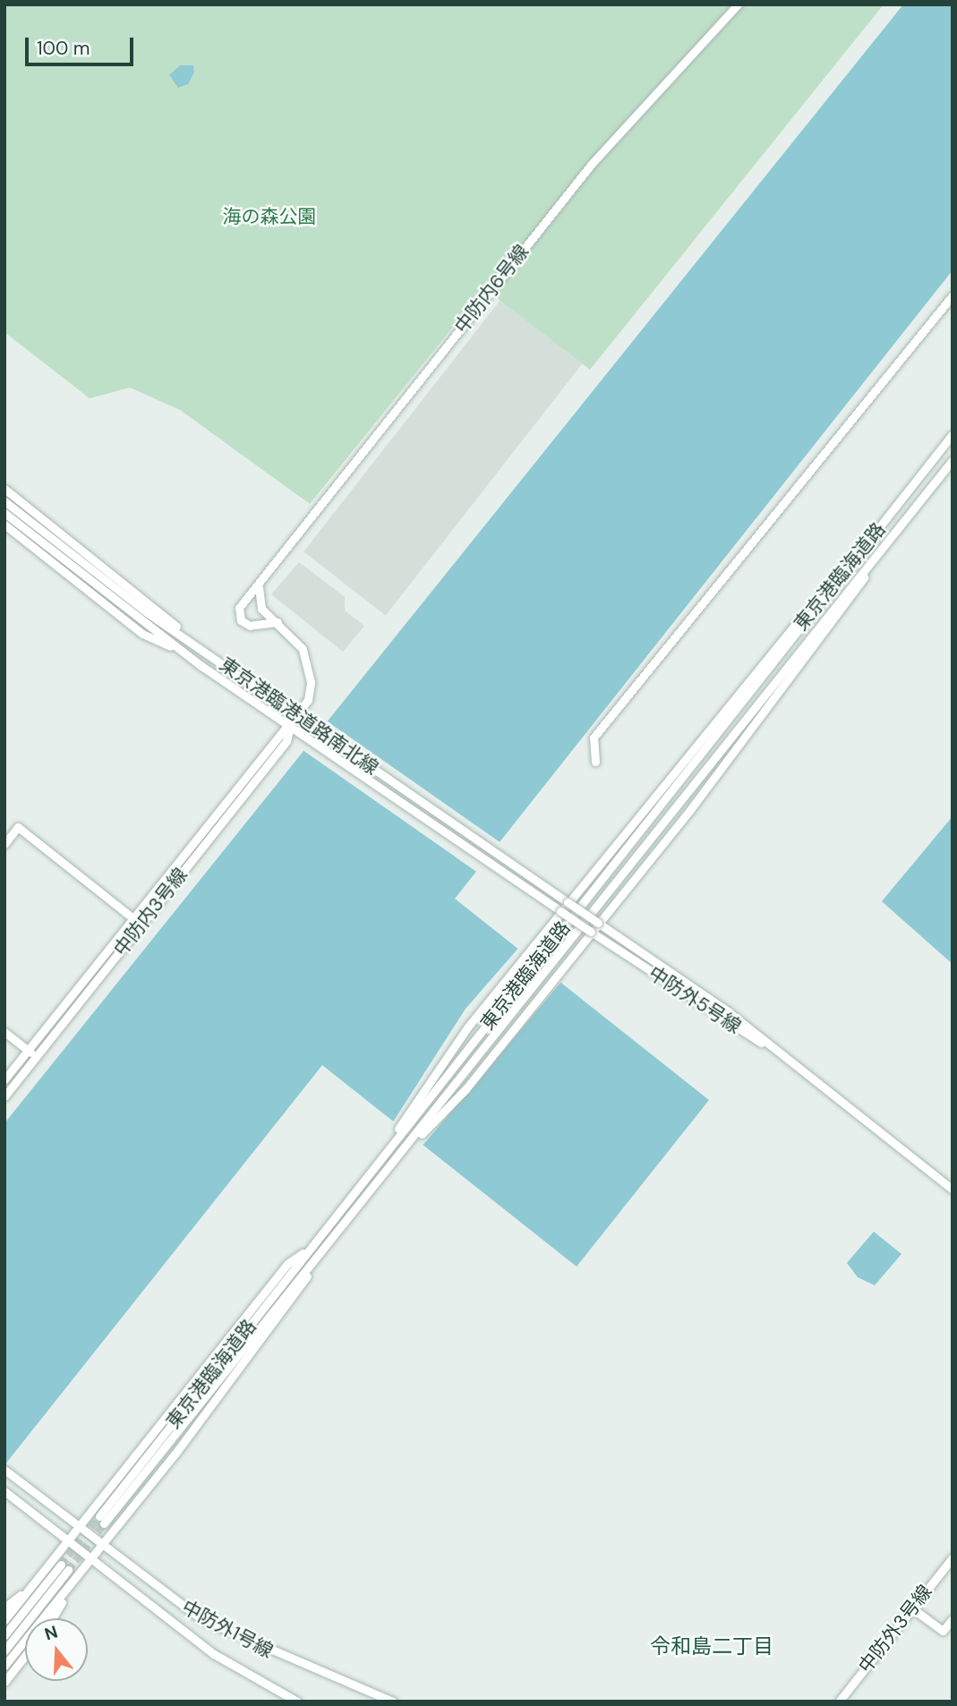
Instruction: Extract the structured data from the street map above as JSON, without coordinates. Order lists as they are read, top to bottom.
{
  "streets": {
    "street": [
      "中防内6号線",
      "東京港臨海道路",
      "東京港臨港道路南北線",
      "中防内3号線",
      "中防外5号線",
      "中防外1号線",
      "中防外3号線"
    ]
  },
  "crossings": [
    ["東京港臨海道路", "東京港臨港道路南北線"],
    ["東京港臨港道路南北線", "中防内3号線"],
    ["東京港臨港道路南北線", "中防外5号線"]
  ],
  "districts": ["令和島二丁目"],
  "parks": ["海の森公園"],
  "scale_bar": "100 m",
  "north": "top"
}
